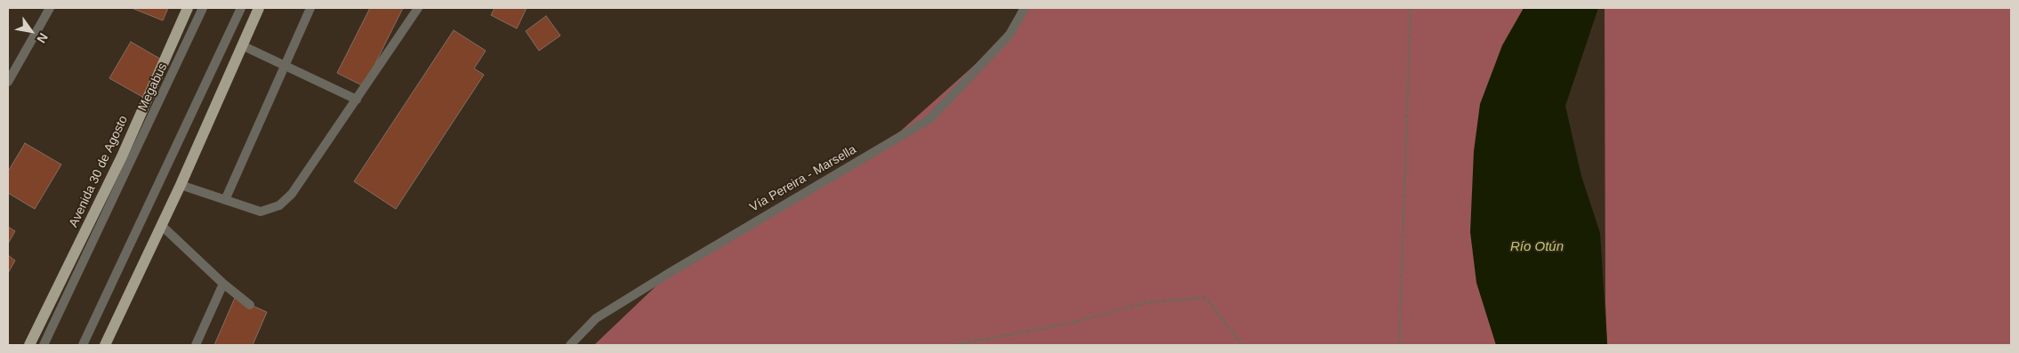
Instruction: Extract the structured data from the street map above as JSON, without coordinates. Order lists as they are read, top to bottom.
{
  "streets": {
    "main road": ["Avenida 30 de Agosto"],
    "street": ["Megabus", "Vía Pereira - Marsella"]
  },
  "water": ["Río Otún"],
  "north": "bottom right"
}
